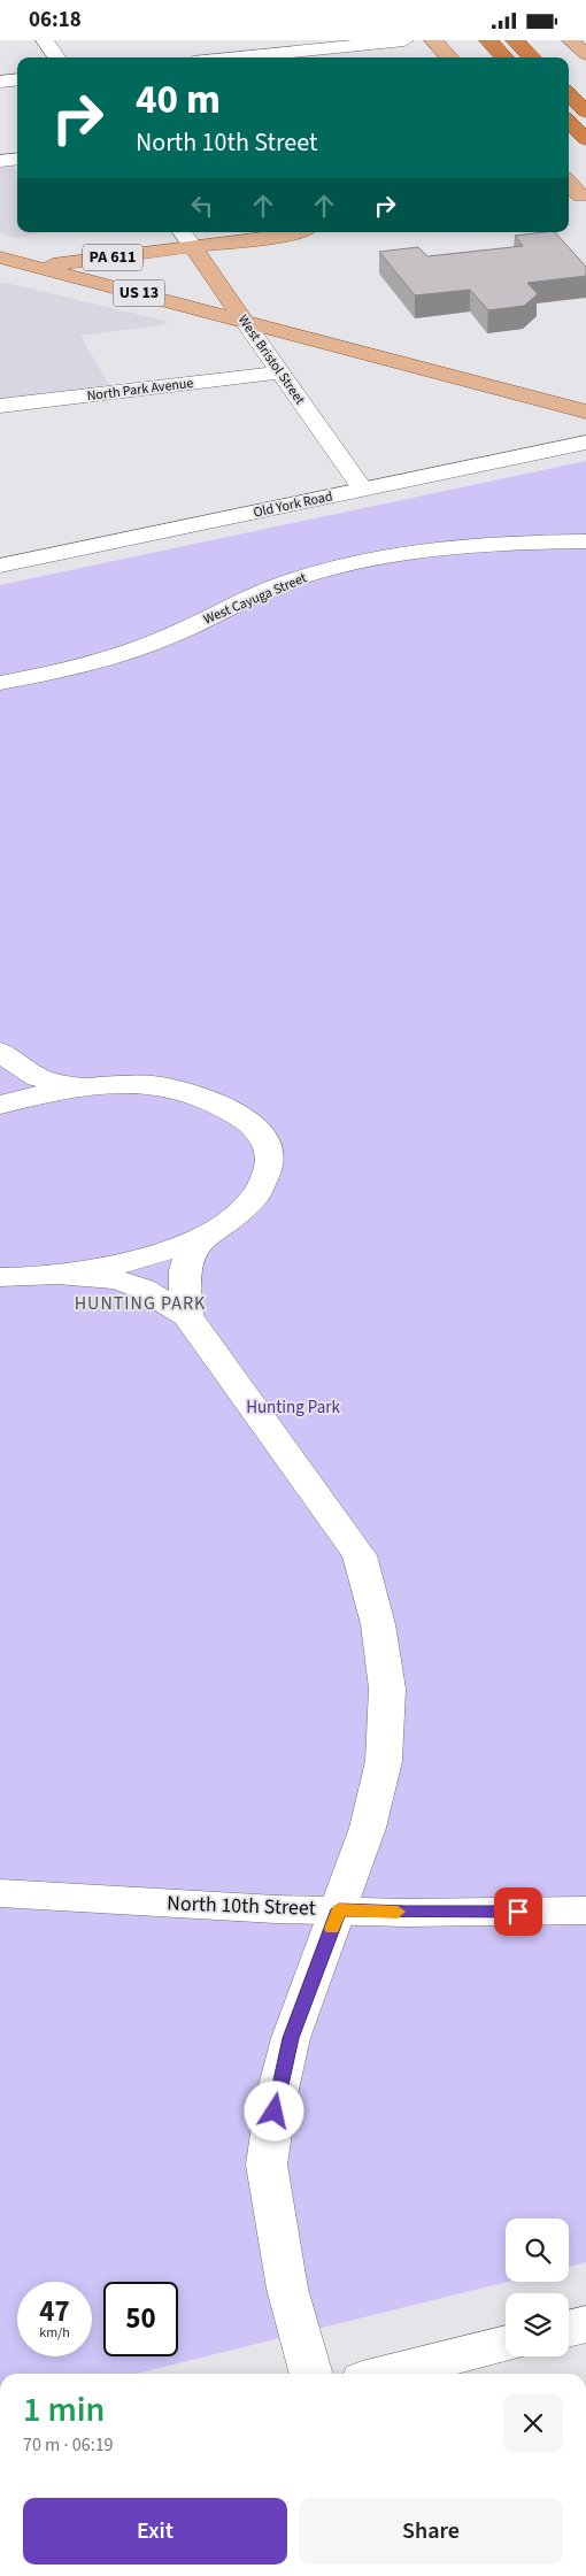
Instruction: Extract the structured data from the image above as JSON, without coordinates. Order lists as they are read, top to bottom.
{
  "streets": {
    "main road": ["PA 611", "US 13", "West Bristol Street"],
    "street": [
      "North Park Avenue",
      "Old York Road",
      "West Cayuga Street",
      "North 10th Street"
    ]
  },
  "crossings": [
    ["PA 611", "US 13"],
    ["PA 611", "West Bristol Street"],
    ["US 13", "West Bristol Street"],
    ["West Bristol Street", "North Park Avenue"],
    ["West Bristol Street", "Old York Road"]
  ],
  "districts": ["HUNTING PARK"],
  "parks": ["Hunting Park"],
  "page": {
    "status": "06:18",
    "turn": ["40 m", "North 10th Street"],
    "speed": "47 km/h",
    "limit": "50",
    "heading": ["1 min", "70 m · 06:19"],
    "buttons": ["Exit", "Share"]
  }
}
